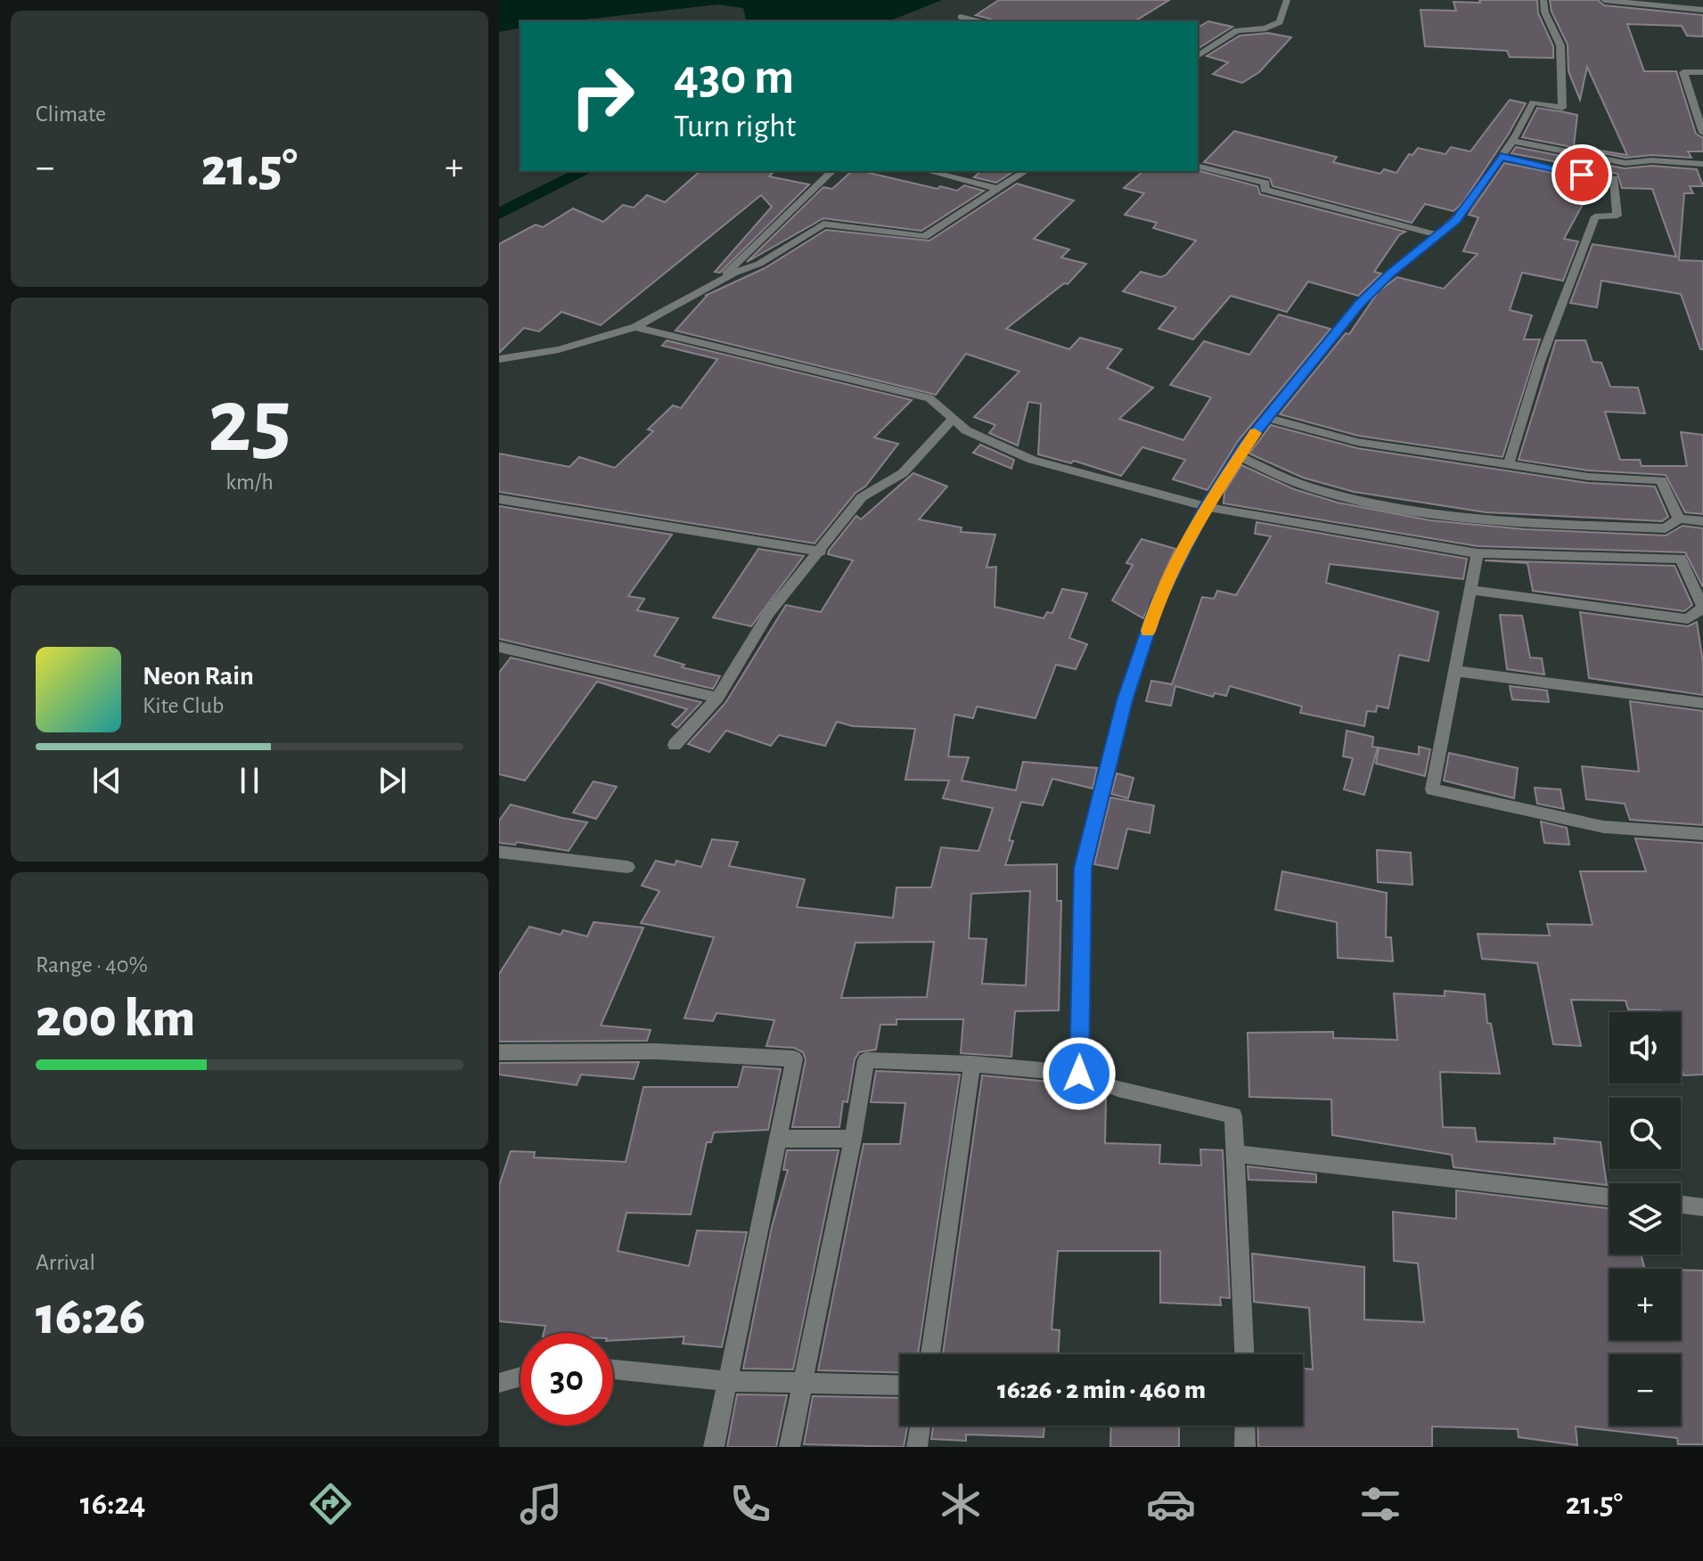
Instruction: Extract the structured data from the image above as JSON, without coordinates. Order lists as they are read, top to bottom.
{
  "page": {
    "tile": [
      "Climate",
      ["25", "km/h"],
      ["Range · 40%", "200 km"],
      ["Arrival", "16:26"]
    ],
    "turn": ["430 m", "Turn right"],
    "heat": ["−", "21.5°", "+"],
    "song": ["Neon Rain", "Kite Club"],
    "map_buttons": ["+", "−"],
    "limit": "30",
    "trip": "16:26 · 2 min · 460 m",
    "tabs": ["16:24", "21.5°"]
  }
}
